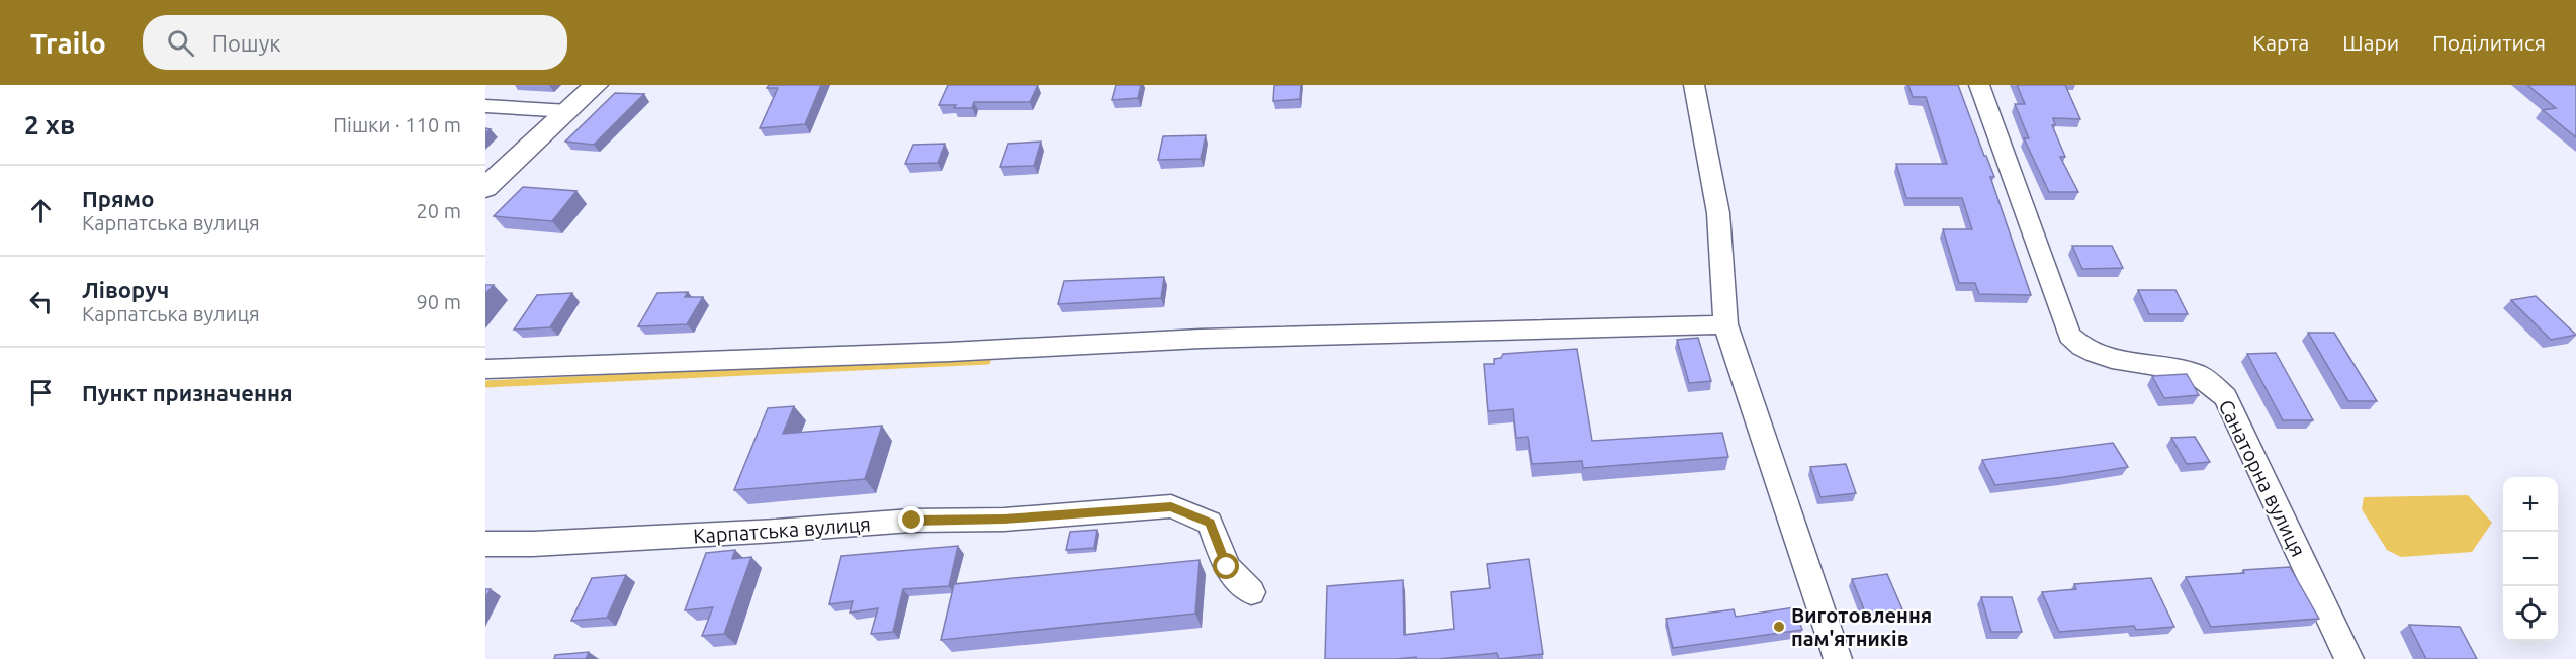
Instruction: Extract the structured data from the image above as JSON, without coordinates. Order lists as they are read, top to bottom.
{
  "streets": {
    "street": ["Санаторна вулиця", "Карпатська вулиця"]
  },
  "places": ["Виготовлення пам'ятників"],
  "page": {
    "header": "Trailo",
    "search": "Пошук",
    "nav": ["Карта", "Шари", "Поділитися"],
    "heading": ["2 хв", "Пішки · 110 m"],
    "list": [
      ["Прямо", "Карпатська вулиця", "20 m"],
      ["Ліворуч", "Карпатська вулиця", "90 m"],
      "Пункт призначення"
    ],
    "map_buttons": ["+", "−"]
  }
}
